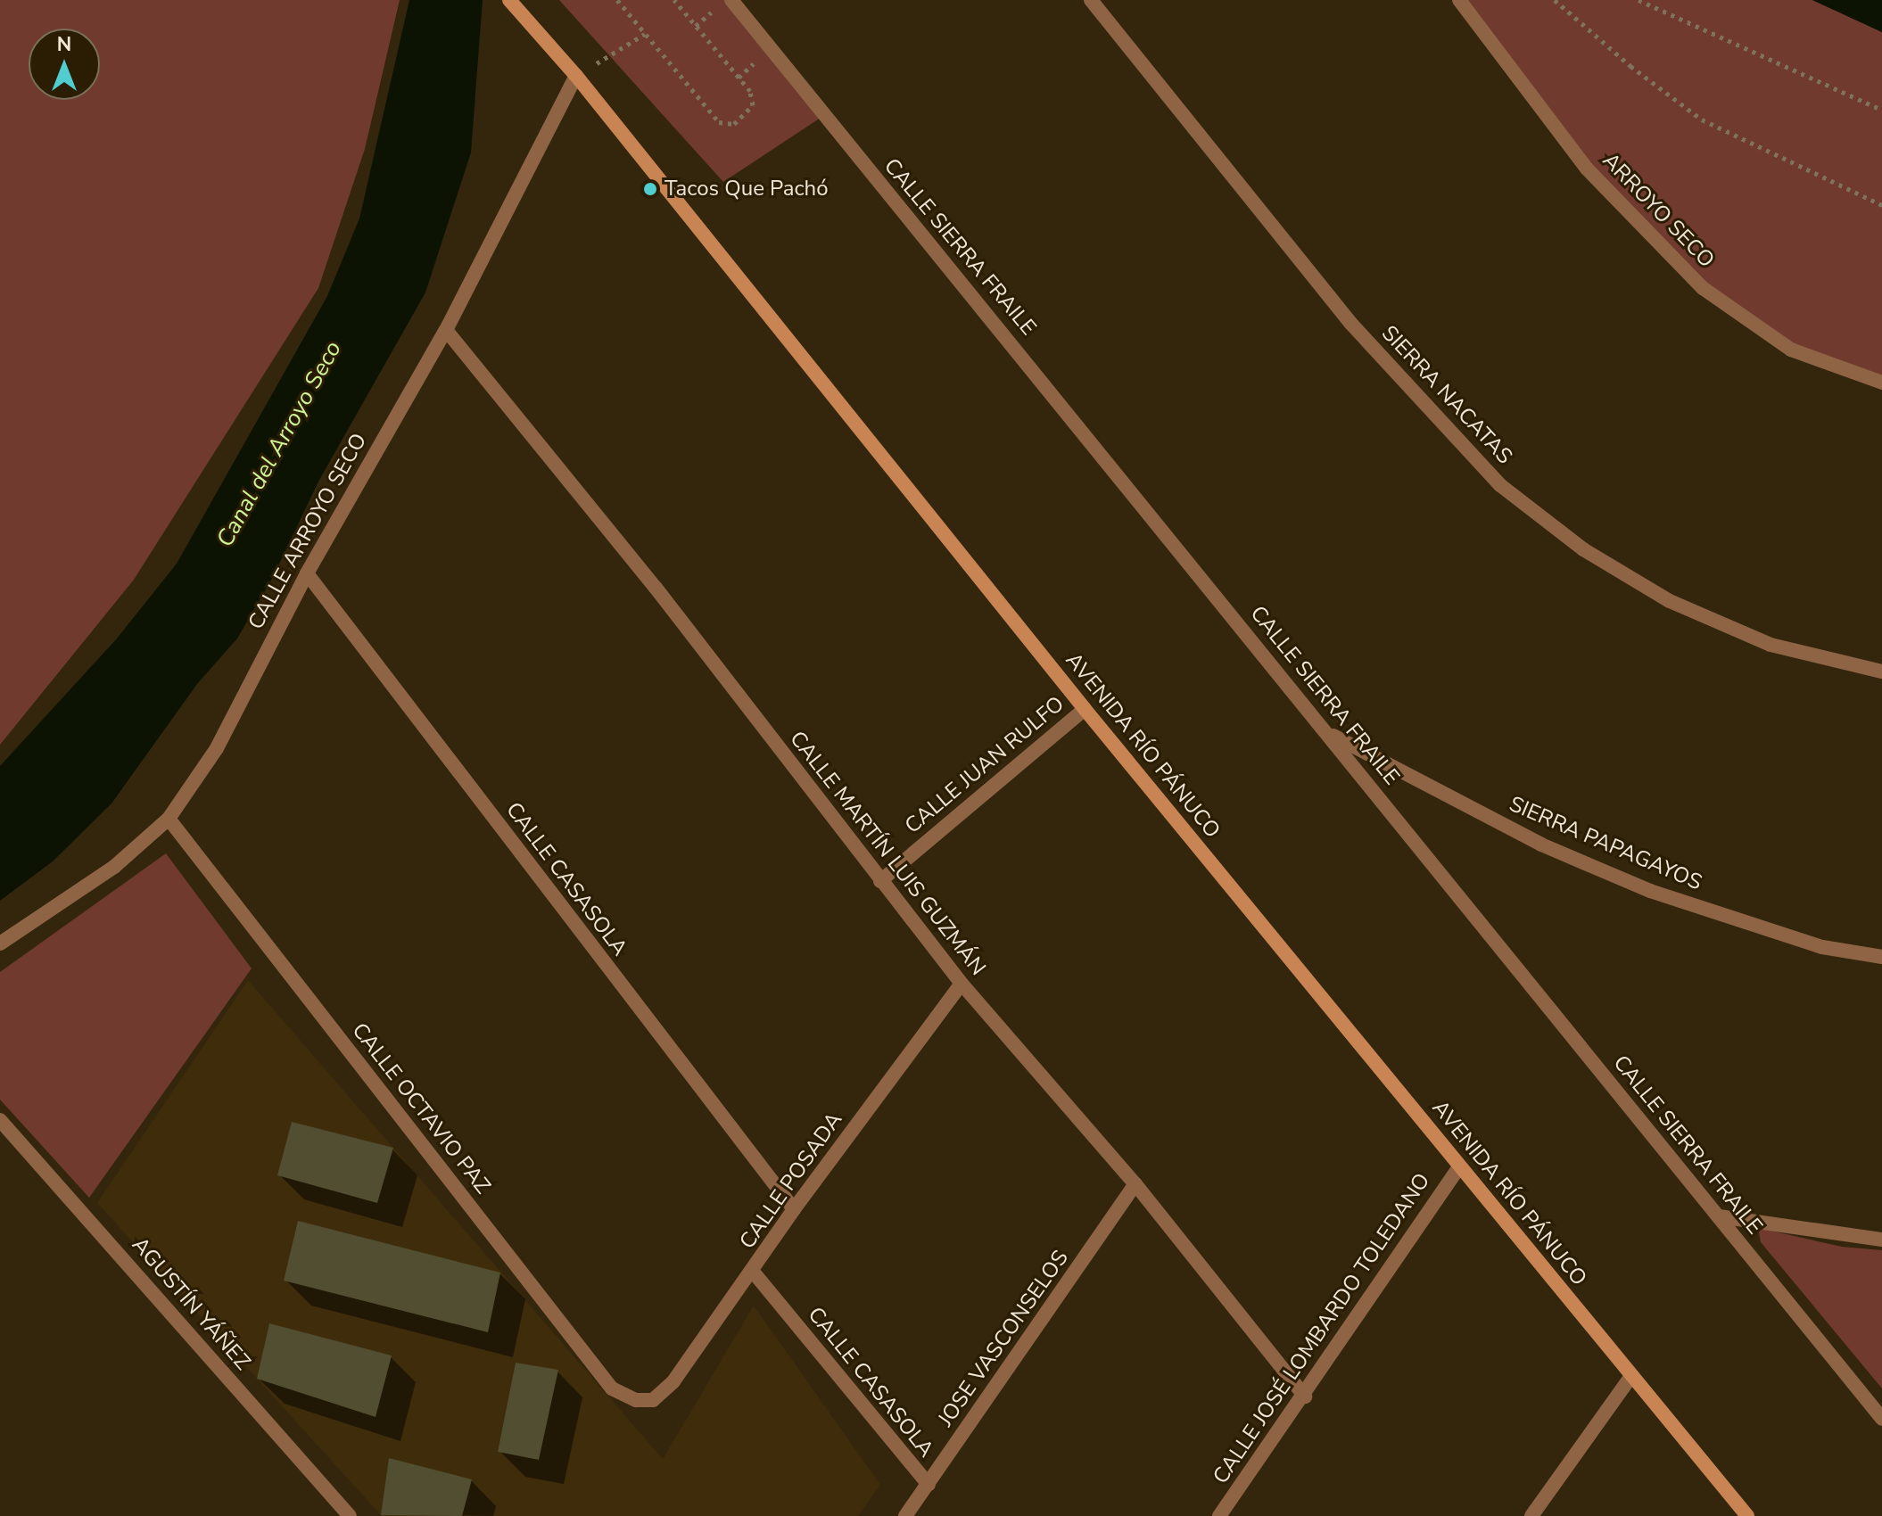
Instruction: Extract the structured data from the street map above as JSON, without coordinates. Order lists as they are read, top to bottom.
{
  "streets": {
    "street": [
      "ARROYO SECO",
      "CALLE SIERRA FRAILE",
      "SIERRA NACATAS",
      "CALLE ARROYO SECO",
      "AVENIDA RÍO PÁNUCO",
      "CALLE JUAN RULFO",
      "SIERRA PAPAGAYOS",
      "CALLE MARTÍN LUIS GUZMÁN",
      "CALLE CASASOLA",
      "CALLE OCTAVIO PAZ",
      "CALLE POSADA",
      "AGUSTÍN YÁÑEZ",
      "CALLE JOSÉ LOMBARDO TOLEDANO",
      "JOSE VASCONSELOS"
    ]
  },
  "crossings": [
    ["CALLE SIERRA FRAILE", "SIERRA PAPAGAYOS"],
    ["CALLE ARROYO SECO", "AVENIDA RÍO PÁNUCO"],
    ["CALLE ARROYO SECO", "CALLE MARTÍN LUIS GUZMÁN"],
    ["CALLE ARROYO SECO", "CALLE CASASOLA"],
    ["CALLE ARROYO SECO", "CALLE OCTAVIO PAZ"],
    ["AVENIDA RÍO PÁNUCO", "CALLE JUAN RULFO"],
    ["AVENIDA RÍO PÁNUCO", "CALLE JOSÉ LOMBARDO TOLEDANO"],
    ["CALLE JUAN RULFO", "CALLE MARTÍN LUIS GUZMÁN"],
    ["CALLE MARTÍN LUIS GUZMÁN", "CALLE POSADA"],
    ["CALLE MARTÍN LUIS GUZMÁN", "CALLE JOSÉ LOMBARDO TOLEDANO"],
    ["CALLE MARTÍN LUIS GUZMÁN", "JOSE VASCONSELOS"],
    ["CALLE CASASOLA", "CALLE POSADA"],
    ["CALLE CASASOLA", "JOSE VASCONSELOS"],
    ["CALLE OCTAVIO PAZ", "CALLE POSADA"]
  ],
  "water": ["Canal del Arroyo Seco"],
  "places": ["Tacos Que Pachó"],
  "north": "top"
}
